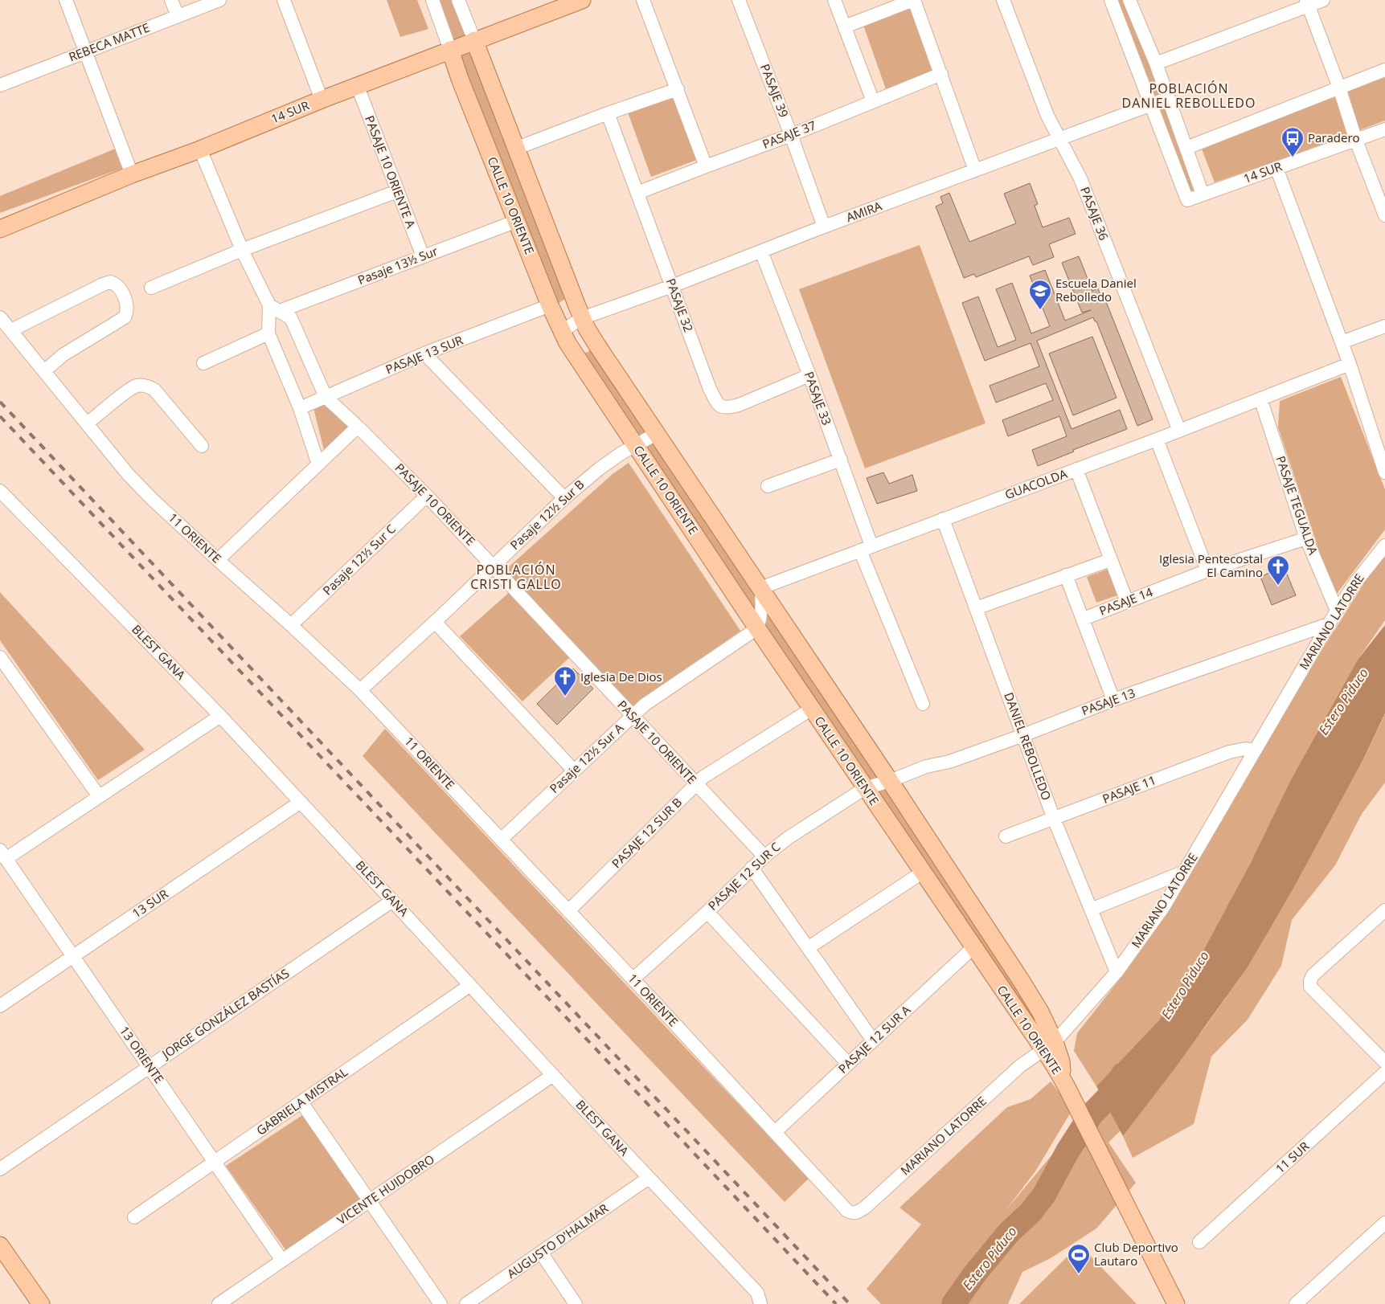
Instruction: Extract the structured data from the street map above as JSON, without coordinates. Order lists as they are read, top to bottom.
{
  "streets": {
    "main road": ["14 SUR", "CALLE 10 ORIENTE"],
    "street": [
      "REBECA MATTE",
      "PASAJE 39",
      "PASAJE 37",
      "PASAJE 10 ORIENTE A",
      "AMIRA",
      "PASAJE 36",
      "Pasaje 13½ Sur",
      "PASAJE 32",
      "PASAJE 13 SUR",
      "PASAJE 33",
      "GUACOLDA",
      "PASAJE 10 ORIENTE",
      "PASAJE TEGUALDA",
      "Pasaje 12½ Sur B",
      "11 ORIENTE",
      "Pasaje 12½ Sur C",
      "PASAJE 14",
      "MARIANO LATORRE",
      "BLEST GANA",
      "PASAJE 13",
      "DANIEL REBOLLEDO",
      "Pasaje 12½ Sur A",
      "PASAJE 11",
      "PASAJE 12 SUR B",
      "PASAJE 12 SUR C",
      "13 SUR",
      "JORGE GONZÁLEZ BASTÍAS",
      "PASAJE 12 SUR A",
      "13 ORIENTE",
      "GABRIELA MISTRAL",
      "11 SUR",
      "VICENTE HUIDOBRO",
      "AUGUSTO D'HALMAR"
    ]
  },
  "crossings": [
    ["PASAJE 39", "PASAJE 37"],
    ["PASAJE 39", "AMIRA"],
    ["14 SUR", "PASAJE 10 ORIENTE A"],
    ["14 SUR", "CALLE 10 ORIENTE"],
    ["14 SUR", "AMIRA"],
    ["14 SUR", "PASAJE 10 ORIENTE"],
    ["PASAJE 37", "PASAJE 32"],
    ["PASAJE 10 ORIENTE A", "Pasaje 13½ Sur"],
    ["CALLE 10 ORIENTE", "AMIRA"],
    ["CALLE 10 ORIENTE", "Pasaje 13½ Sur"],
    ["CALLE 10 ORIENTE", "PASAJE 13 SUR"],
    ["CALLE 10 ORIENTE", "GUACOLDA"],
    ["CALLE 10 ORIENTE", "Pasaje 12½ Sur B"],
    ["CALLE 10 ORIENTE", "MARIANO LATORRE"],
    ["CALLE 10 ORIENTE", "PASAJE 13"],
    ["CALLE 10 ORIENTE", "Pasaje 12½ Sur A"],
    ["CALLE 10 ORIENTE", "PASAJE 12 SUR B"],
    ["CALLE 10 ORIENTE", "PASAJE 12 SUR C"],
    ["CALLE 10 ORIENTE", "PASAJE 12 SUR A"],
    ["AMIRA", "PASAJE 36"],
    ["AMIRA", "PASAJE 32"],
    ["AMIRA", "PASAJE 33"],
    ["PASAJE 36", "GUACOLDA"],
    ["Pasaje 13½ Sur", "PASAJE 10 ORIENTE"],
    ["PASAJE 32", "PASAJE 33"],
    ["PASAJE 13 SUR", "PASAJE 10 ORIENTE"],
    ["PASAJE 33", "GUACOLDA"],
    ["GUACOLDA", "PASAJE TEGUALDA"],
    ["GUACOLDA", "DANIEL REBOLLEDO"],
    ["PASAJE 10 ORIENTE", "Pasaje 12½ Sur B"],
    ["PASAJE 10 ORIENTE", "Pasaje 12½ Sur C"],
    ["PASAJE 10 ORIENTE", "Pasaje 12½ Sur A"],
    ["PASAJE 10 ORIENTE", "PASAJE 12 SUR B"],
    ["PASAJE 10 ORIENTE", "PASAJE 12 SUR C"],
    ["PASAJE TEGUALDA", "PASAJE 14"],
    ["PASAJE TEGUALDA", "MARIANO LATORRE"],
    ["Pasaje 12½ Sur B", "11 ORIENTE"],
    ["11 ORIENTE", "Pasaje 12½ Sur C"],
    ["11 ORIENTE", "MARIANO LATORRE"],
    ["11 ORIENTE", "Pasaje 12½ Sur A"],
    ["11 ORIENTE", "PASAJE 12 SUR B"],
    ["11 ORIENTE", "PASAJE 12 SUR C"],
    ["11 ORIENTE", "PASAJE 12 SUR A"],
    ["MARIANO LATORRE", "PASAJE 13"],
    ["MARIANO LATORRE", "DANIEL REBOLLEDO"],
    ["MARIANO LATORRE", "PASAJE 11"],
    ["BLEST GANA", "13 SUR"],
    ["BLEST GANA", "JORGE GONZÁLEZ BASTÍAS"],
    ["BLEST GANA", "GABRIELA MISTRAL"],
    ["BLEST GANA", "VICENTE HUIDOBRO"],
    ["BLEST GANA", "AUGUSTO D'HALMAR"],
    ["PASAJE 13", "DANIEL REBOLLEDO"],
    ["PASAJE 13", "PASAJE 12 SUR C"],
    ["DANIEL REBOLLEDO", "PASAJE 11"],
    ["13 SUR", "13 ORIENTE"],
    ["JORGE GONZÁLEZ BASTÍAS", "13 ORIENTE"],
    ["13 ORIENTE", "GABRIELA MISTRAL"],
    ["13 ORIENTE", "VICENTE HUIDOBRO"]
  ],
  "districts": ["POBLACIÓN DANIEL REBOLLEDO", "POBLACIÓN CRISTI GALLO"],
  "water": ["Estero Piduco"],
  "places": {
    "bus stop": ["Paradero"],
    "school or university": ["Escuela Daniel Rebolledo"],
    "church": ["Iglesia Pentecostal El Camino", "Iglesia De Dios"],
    "sports": ["Club Deportivo Lautaro"]
  }
}
